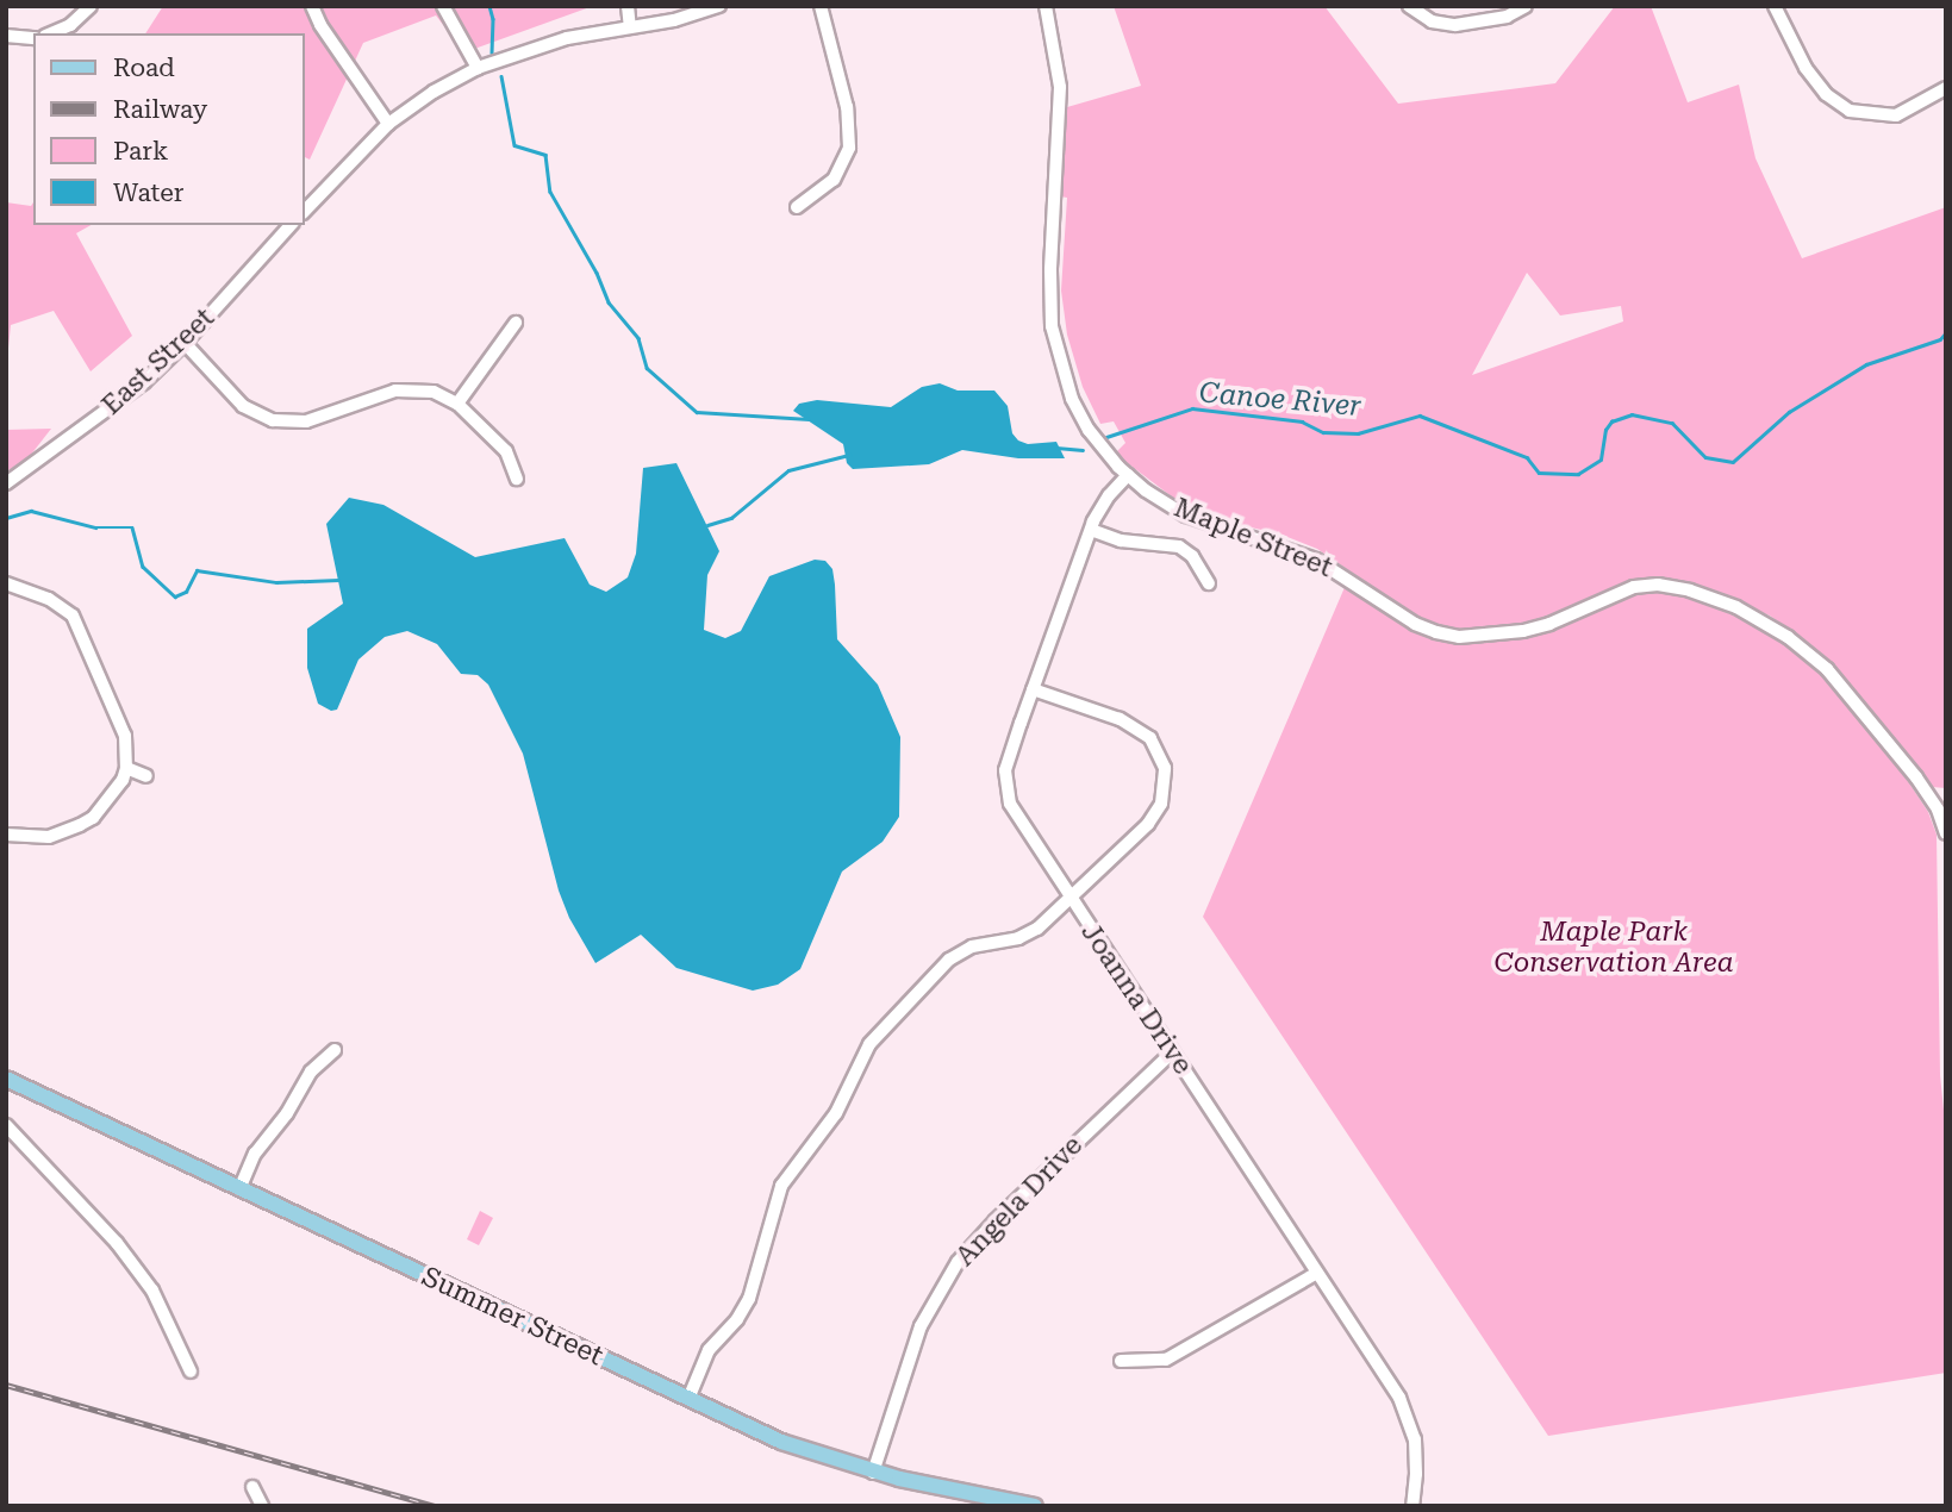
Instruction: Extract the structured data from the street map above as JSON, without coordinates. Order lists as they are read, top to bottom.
{
  "streets": {
    "main road": ["Summer Street"],
    "street": [
      "East Street",
      "Maple Street",
      "Joanna Drive",
      "Angela Drive"
    ]
  },
  "crossings": [
    ["Maple Street", "Joanna Drive"],
    ["Joanna Drive", "Angela Drive"],
    ["Angela Drive", "Summer Street"]
  ],
  "water": ["Canoe River"],
  "parks": ["Maple Park Conservation Area"],
  "legend": [
    "Road",
    "Railway",
    "Park",
    "Water"
  ]
}
